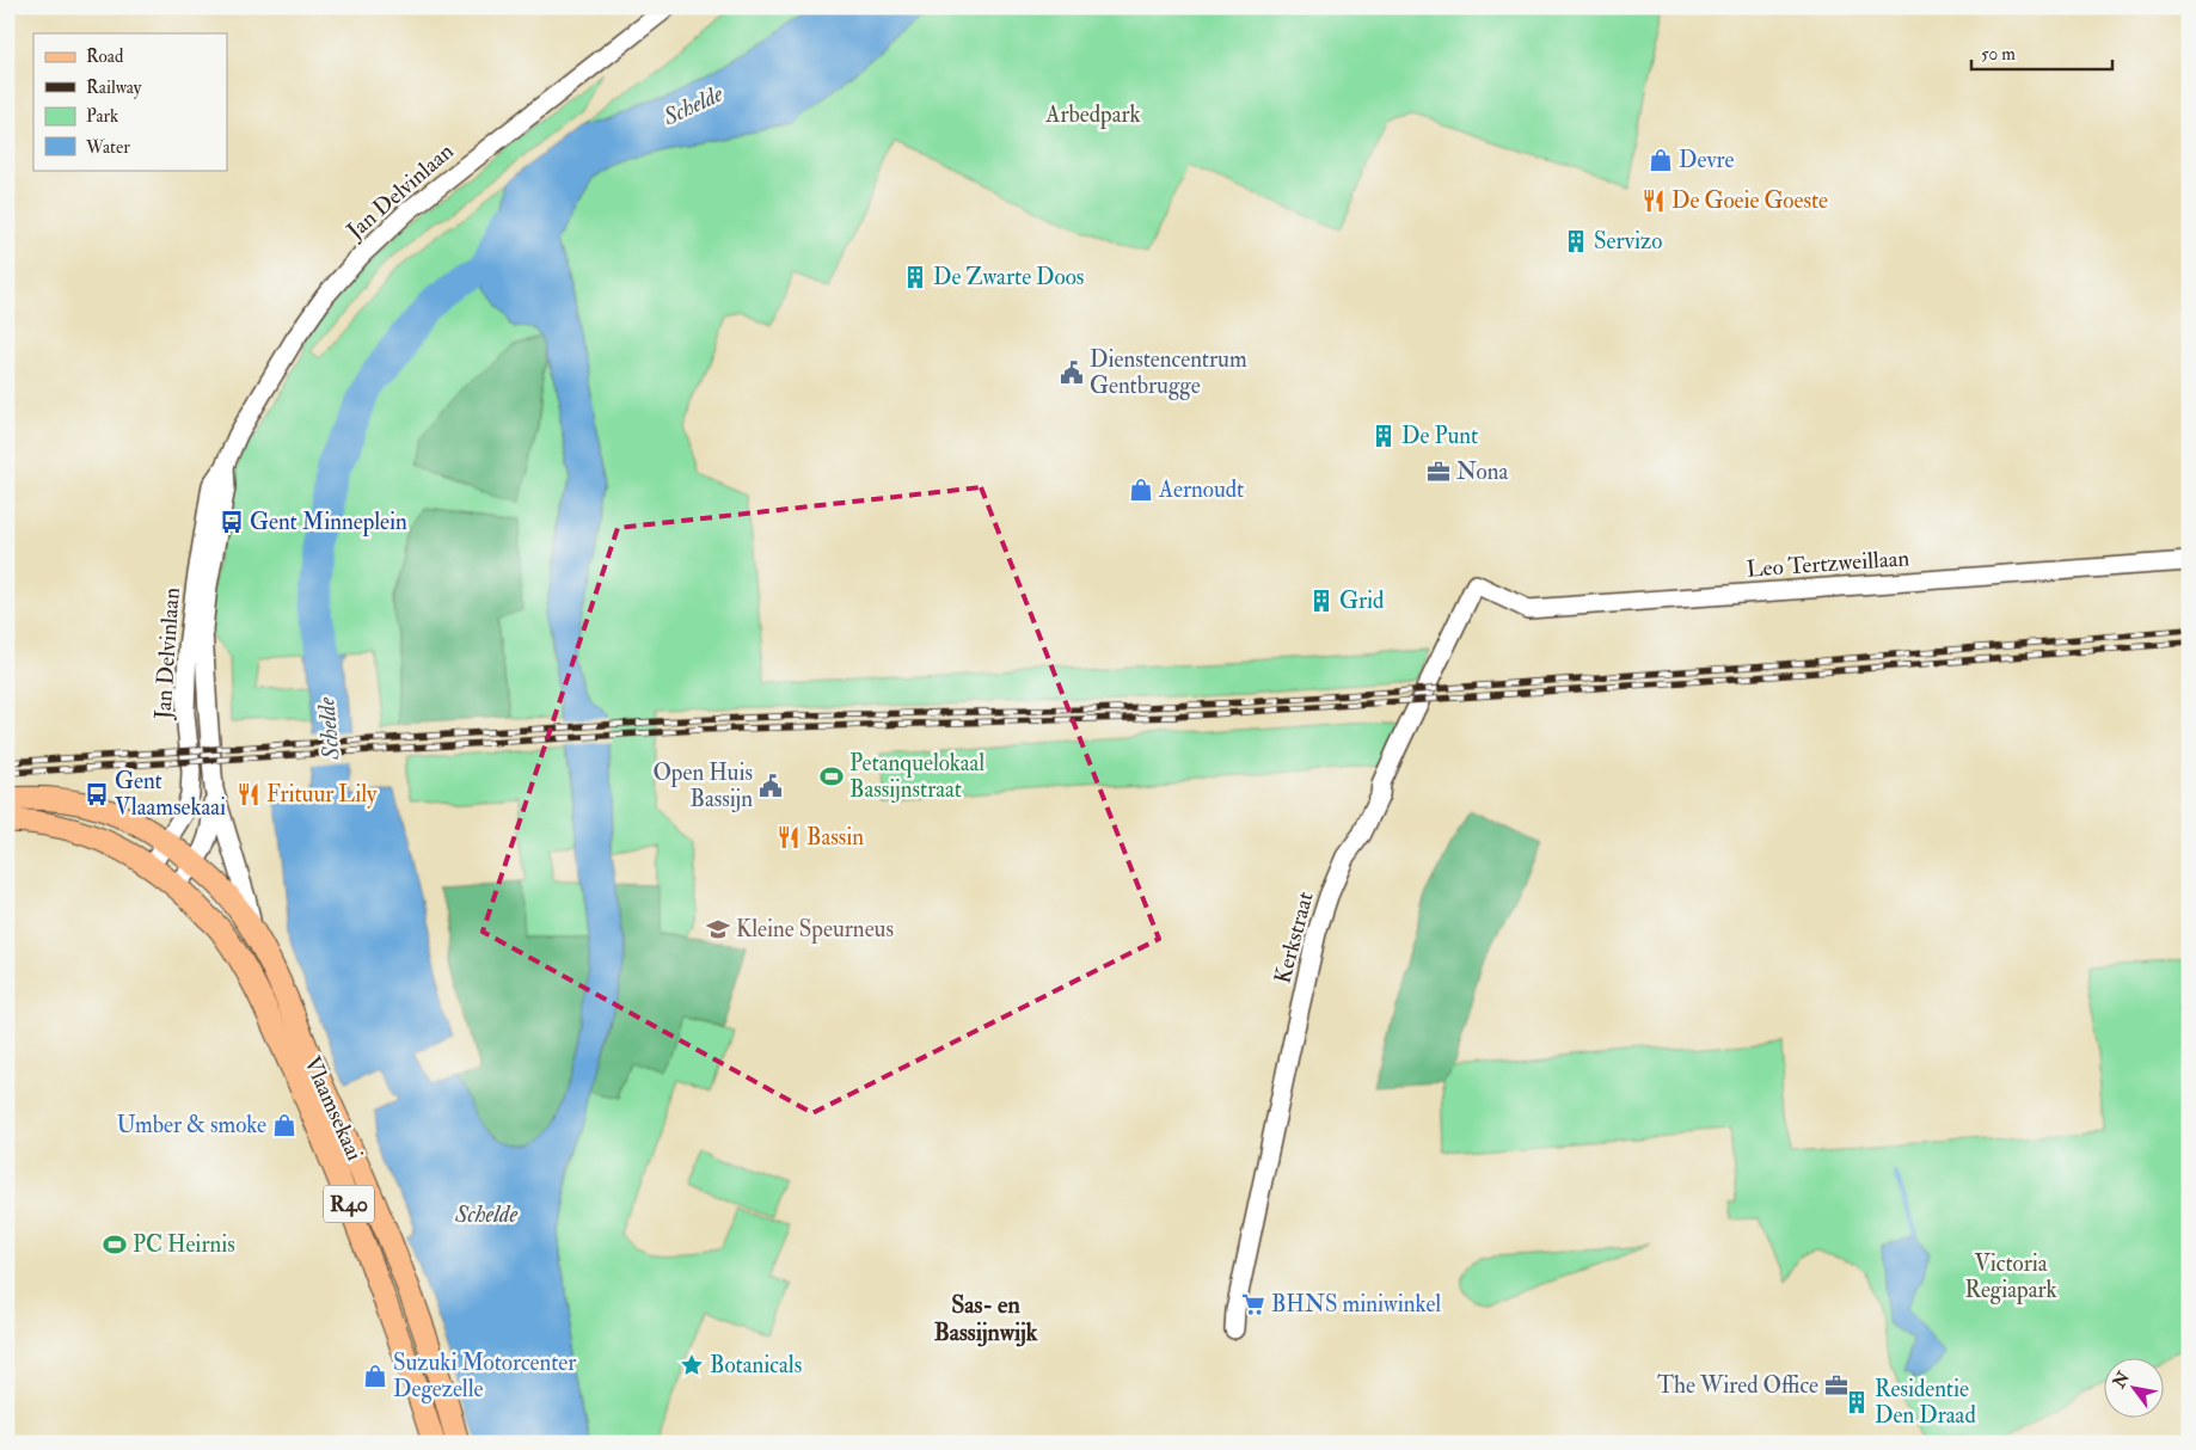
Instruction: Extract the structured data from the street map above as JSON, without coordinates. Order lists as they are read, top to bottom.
{
  "streets": {
    "main road": ["Vlaamsekaai", "R40"],
    "street": ["Jan Delvinlaan", "Leo Tertzweillaan", "Kerkstraat"]
  },
  "crossings": [
    ["Jan Delvinlaan", "Vlaamsekaai"],
    ["Jan Delvinlaan", "R40"],
    ["Leo Tertzweillaan", "Kerkstraat"],
    ["Vlaamsekaai", "R40"]
  ],
  "districts": ["Sas- en Bassijnwijk"],
  "water": ["Schelde"],
  "parks": ["Arbedpark", "Victoria Regiapark"],
  "places": {
    "shop": [
      "Devre",
      "Aernoudt",
      "Umber & smoke",
      "Suzuki Motorcenter Degezelle"
    ],
    "restaurant": ["De Goeie Goeste", "Frituur Lily", "Bassin"],
    "building": [
      "Servizo",
      "De Zwarte Doos",
      "De Punt",
      "Grid",
      "Residentie Den Draad"
    ],
    "public building": ["Dienstencentrum Gentbrugge", "Open Huis Bassijn"],
    "office": ["Nona", "The Wired Office"],
    "bus stop": ["Gent Minneplein", "Gent Vlaamsekaai"],
    "sports": ["Petanquelokaal Bassijnstraat", "PC Heirnis"],
    "school or university": ["Kleine Speurneus"],
    "supermarket": ["BHNS miniwinkel"],
    "place": ["Botanicals"]
  },
  "legend": [
    "Road",
    "Railway",
    "Park",
    "Water"
  ],
  "scale_bar": "50 m",
  "north": "top left"
}
